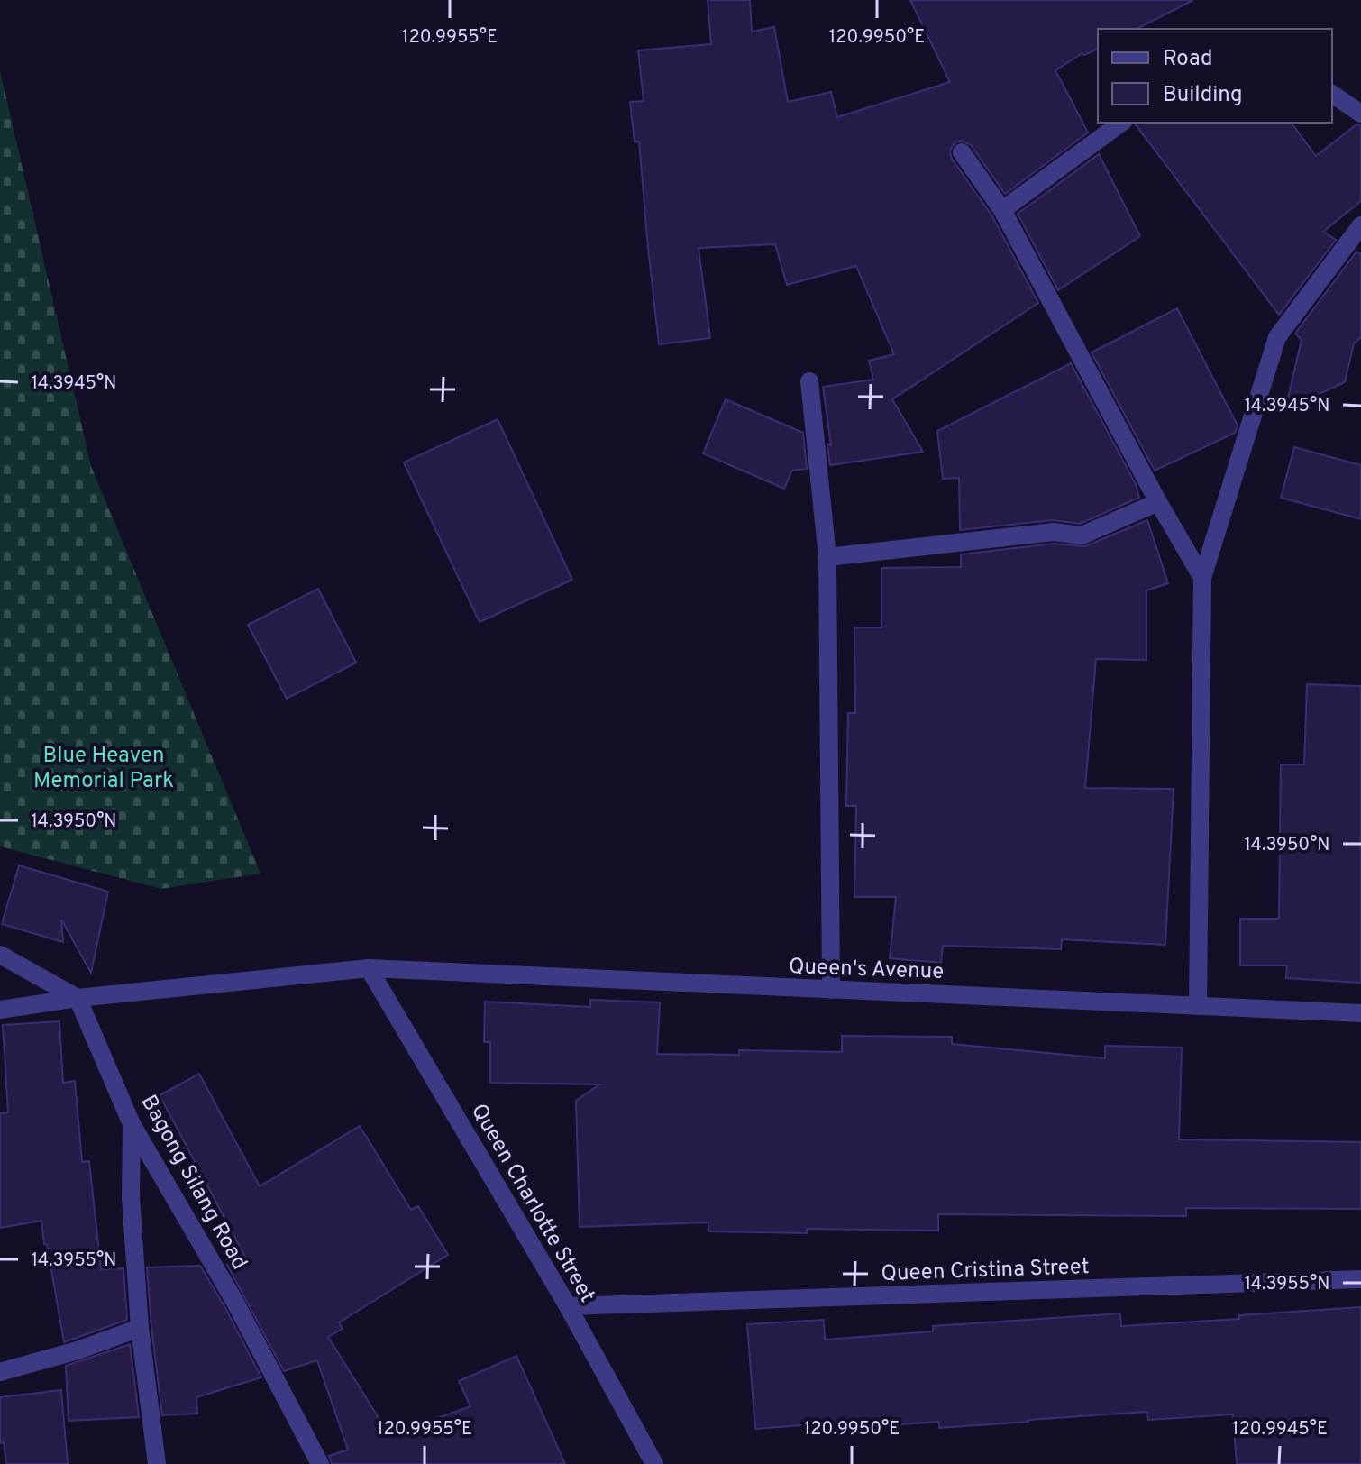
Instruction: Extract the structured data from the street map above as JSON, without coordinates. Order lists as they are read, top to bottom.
{
  "streets": {
    "street": [
      "Queen's Avenue",
      "Bagong Silang Road",
      "Queen Charlotte Street",
      "Queen Cristina Street"
    ]
  },
  "crossings": [
    ["Queen's Avenue", "Bagong Silang Road"],
    ["Queen's Avenue", "Queen Charlotte Street"],
    ["Queen Charlotte Street", "Queen Cristina Street"]
  ],
  "parks": ["Blue Heaven Memorial Park"],
  "legend": ["Road", "Building"],
  "coordinates": [
    "120.9955°E",
    "120.9950°E",
    "14.3945°N",
    "14.3950°N",
    "14.3955°N",
    "120.9945°E"
  ]
}
